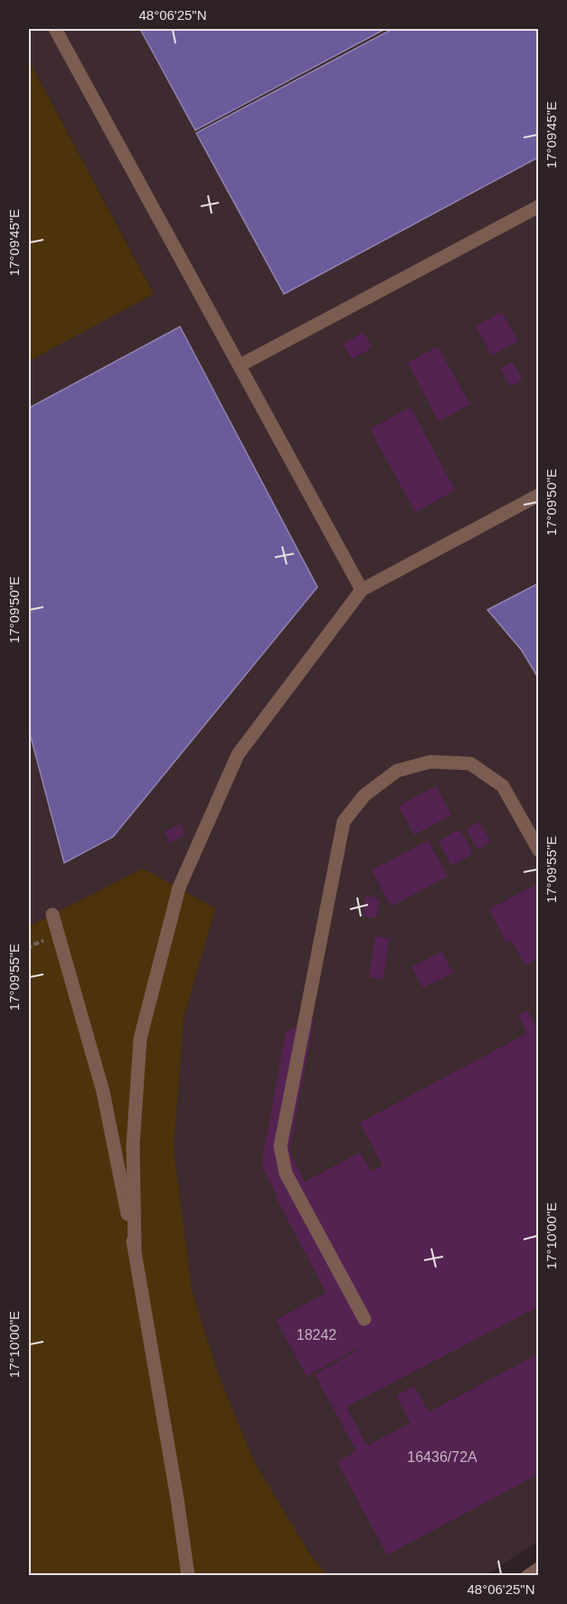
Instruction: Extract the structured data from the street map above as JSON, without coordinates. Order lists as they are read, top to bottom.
{
  "house_numbers": ["18242", "16436/72A"],
  "coordinates": [
    "48°06'25\"N",
    "17°09'45\"E",
    "17°09'50\"E",
    "17°09'55\"E",
    "17°10'00\"E"
  ]
}
